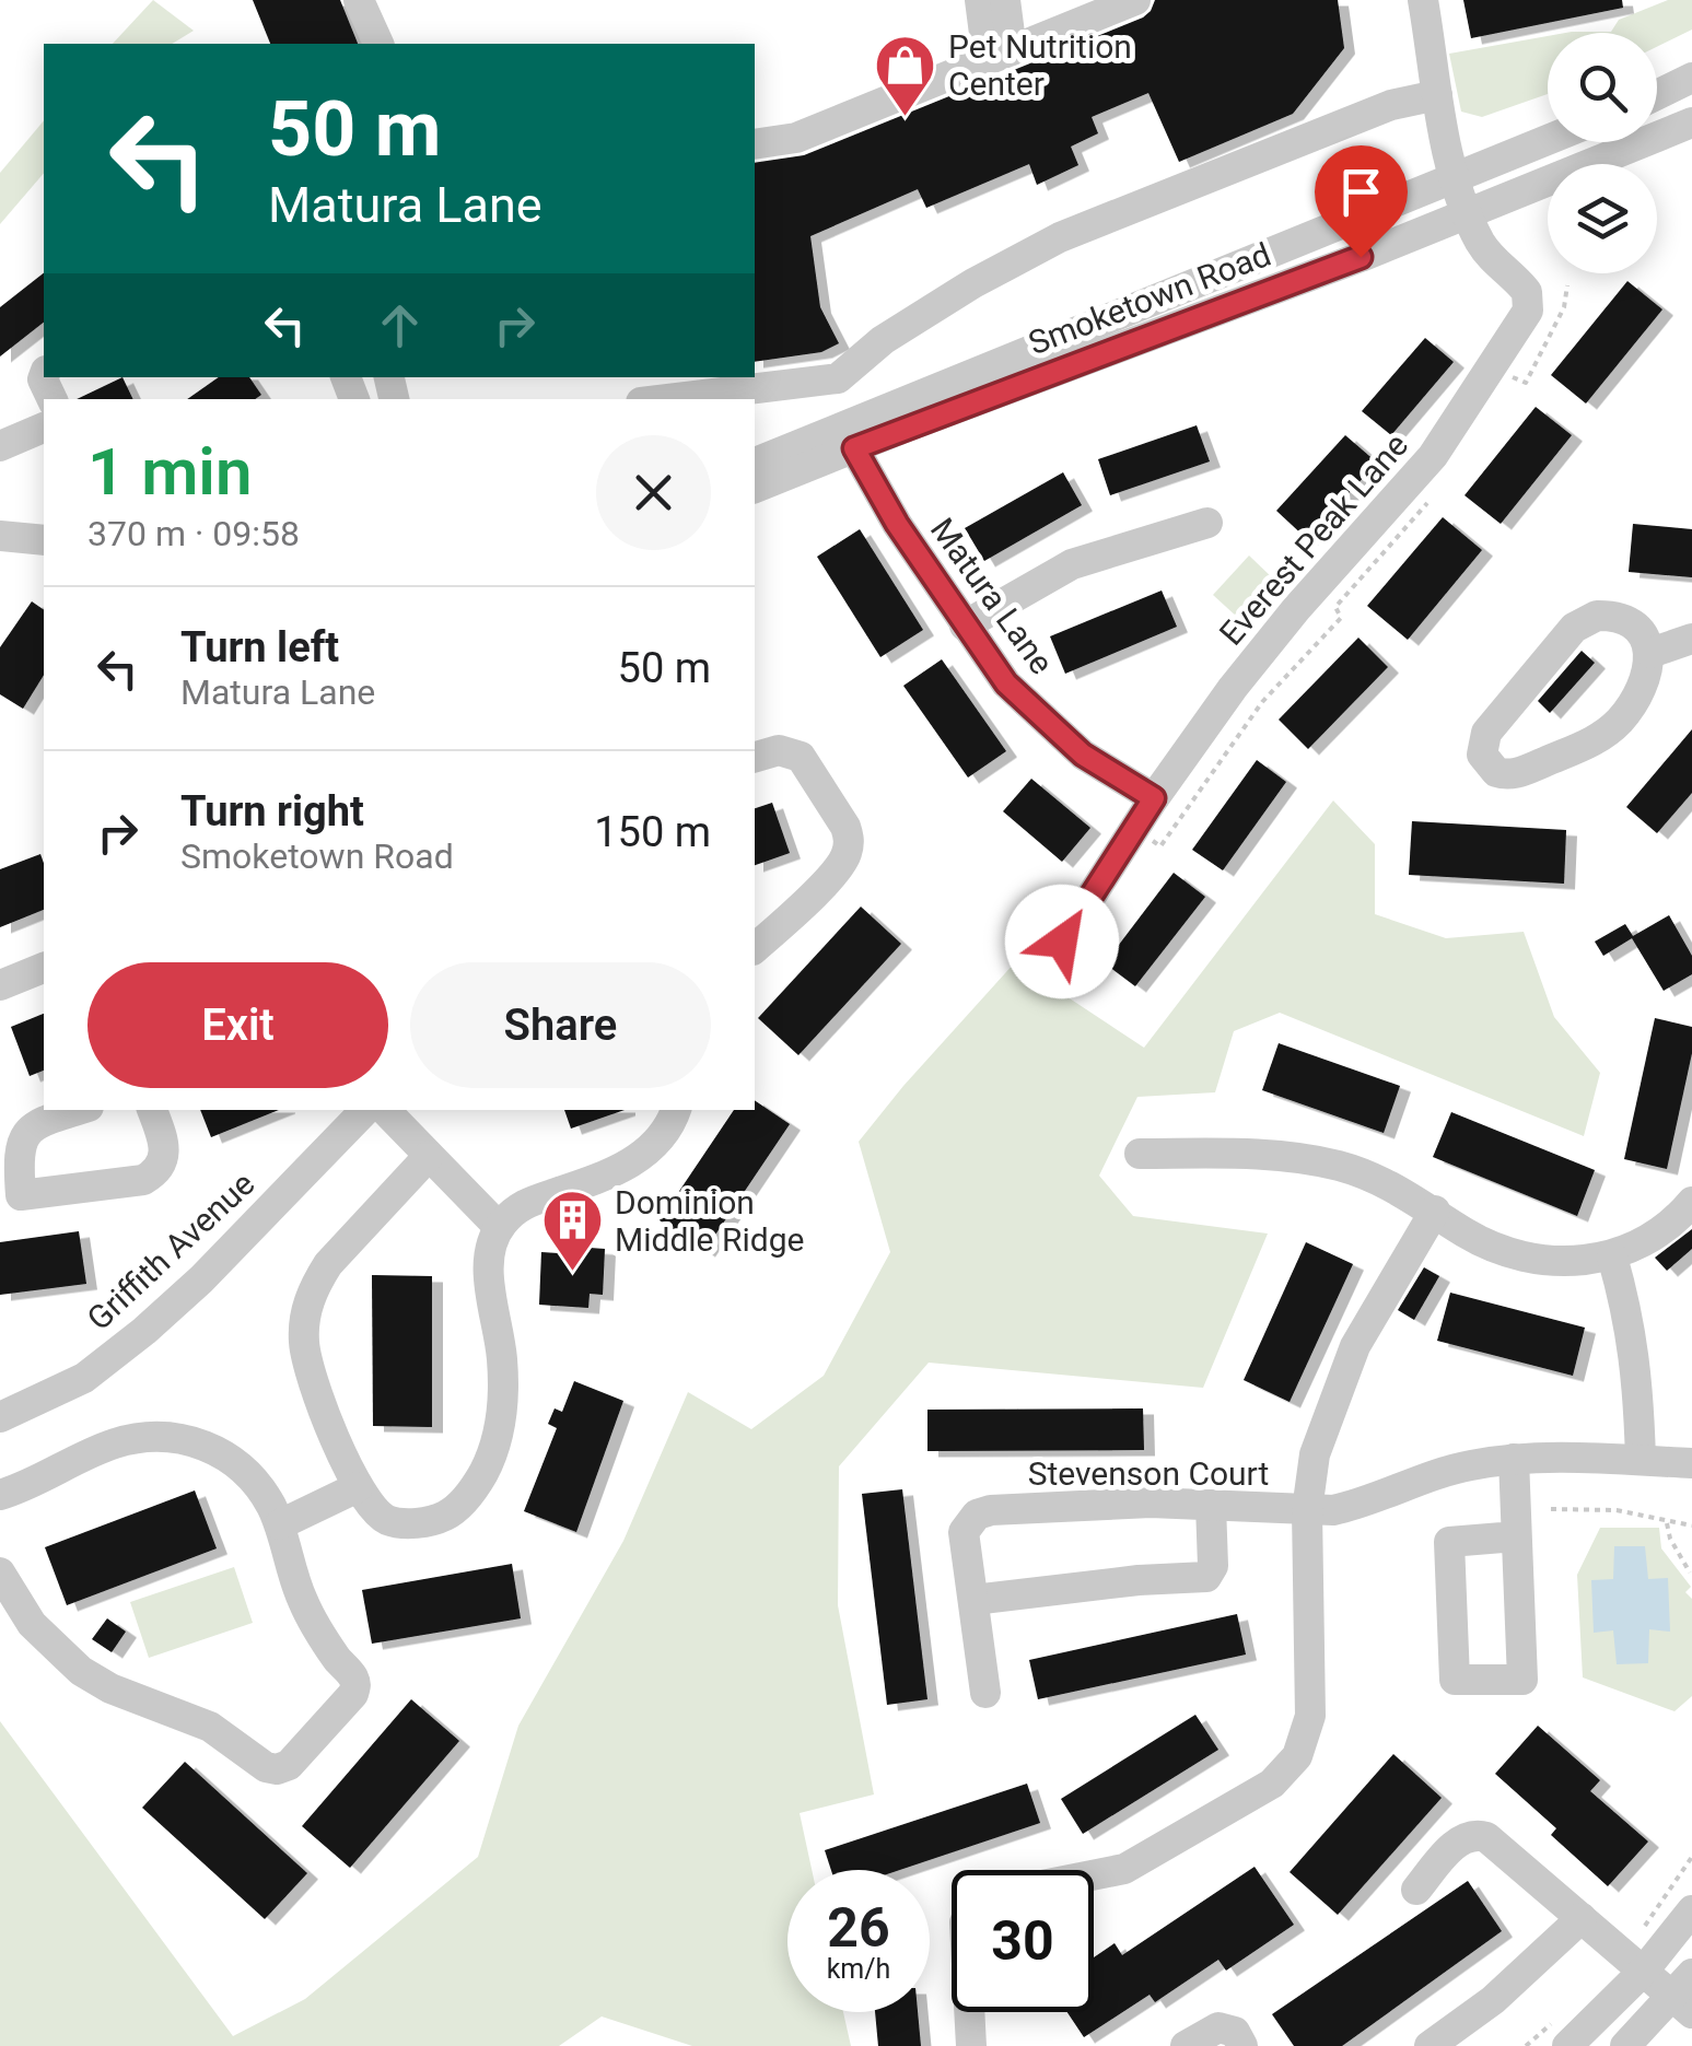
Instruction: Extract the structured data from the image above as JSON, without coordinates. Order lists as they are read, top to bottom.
{
  "streets": {
    "street": [
      "Smoketown Road",
      "Everest Peak Lane",
      "Matura Lane",
      "Griffith Avenue",
      "Stevenson Court"
    ]
  },
  "crossings": [
    ["Smoketown Road", "Everest Peak Lane"],
    ["Smoketown Road", "Matura Lane"],
    ["Everest Peak Lane", "Matura Lane"]
  ],
  "places": {
    "shop": ["Pet Nutrition Center"],
    "building": ["Dominion Middle Ridge"]
  },
  "page": {
    "turn": ["50 m", "Matura Lane"],
    "heading": ["1 min", "370 m · 09:58"],
    "list": [
      {
        "name": "Turn left",
        "note": "Matura Lane",
        "value": "50 m"
      },
      {
        "name": "Turn right",
        "note": "Smoketown Road",
        "value": "150 m"
      }
    ],
    "buttons": ["Exit", "Share"],
    "speed": "26 km/h",
    "limit": "30"
  }
}
